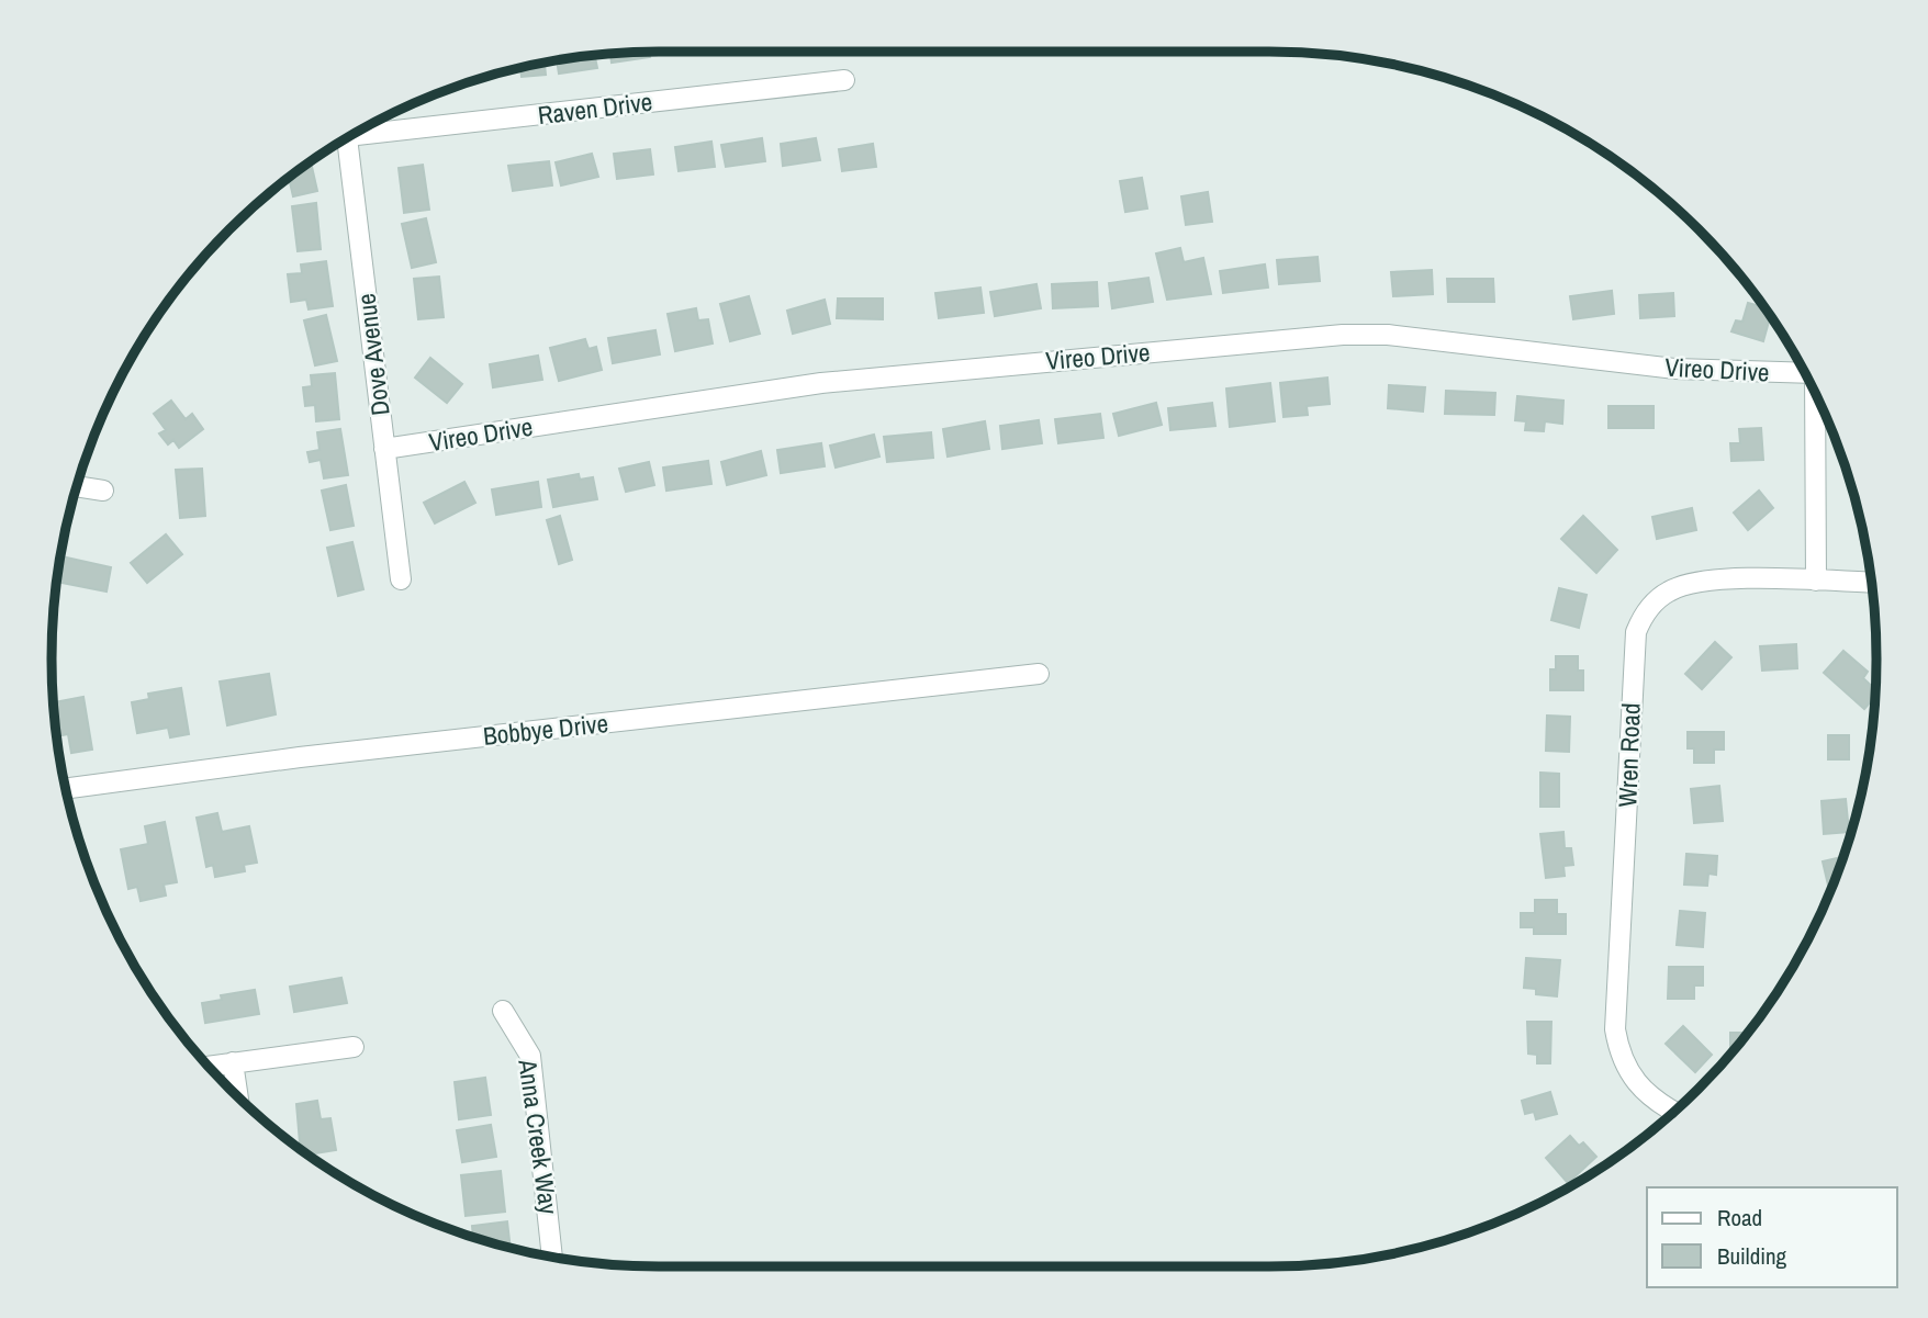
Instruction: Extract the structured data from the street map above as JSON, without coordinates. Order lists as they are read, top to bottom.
{
  "streets": {
    "street": [
      "Raven Drive",
      "Dove Avenue",
      "Vireo Drive",
      "Bobbye Drive",
      "Wren Road",
      "Anna Creek Way"
    ]
  },
  "crossings": [
    ["Dove Avenue", "Vireo Drive"]
  ],
  "legend": ["Road", "Building"]
}
